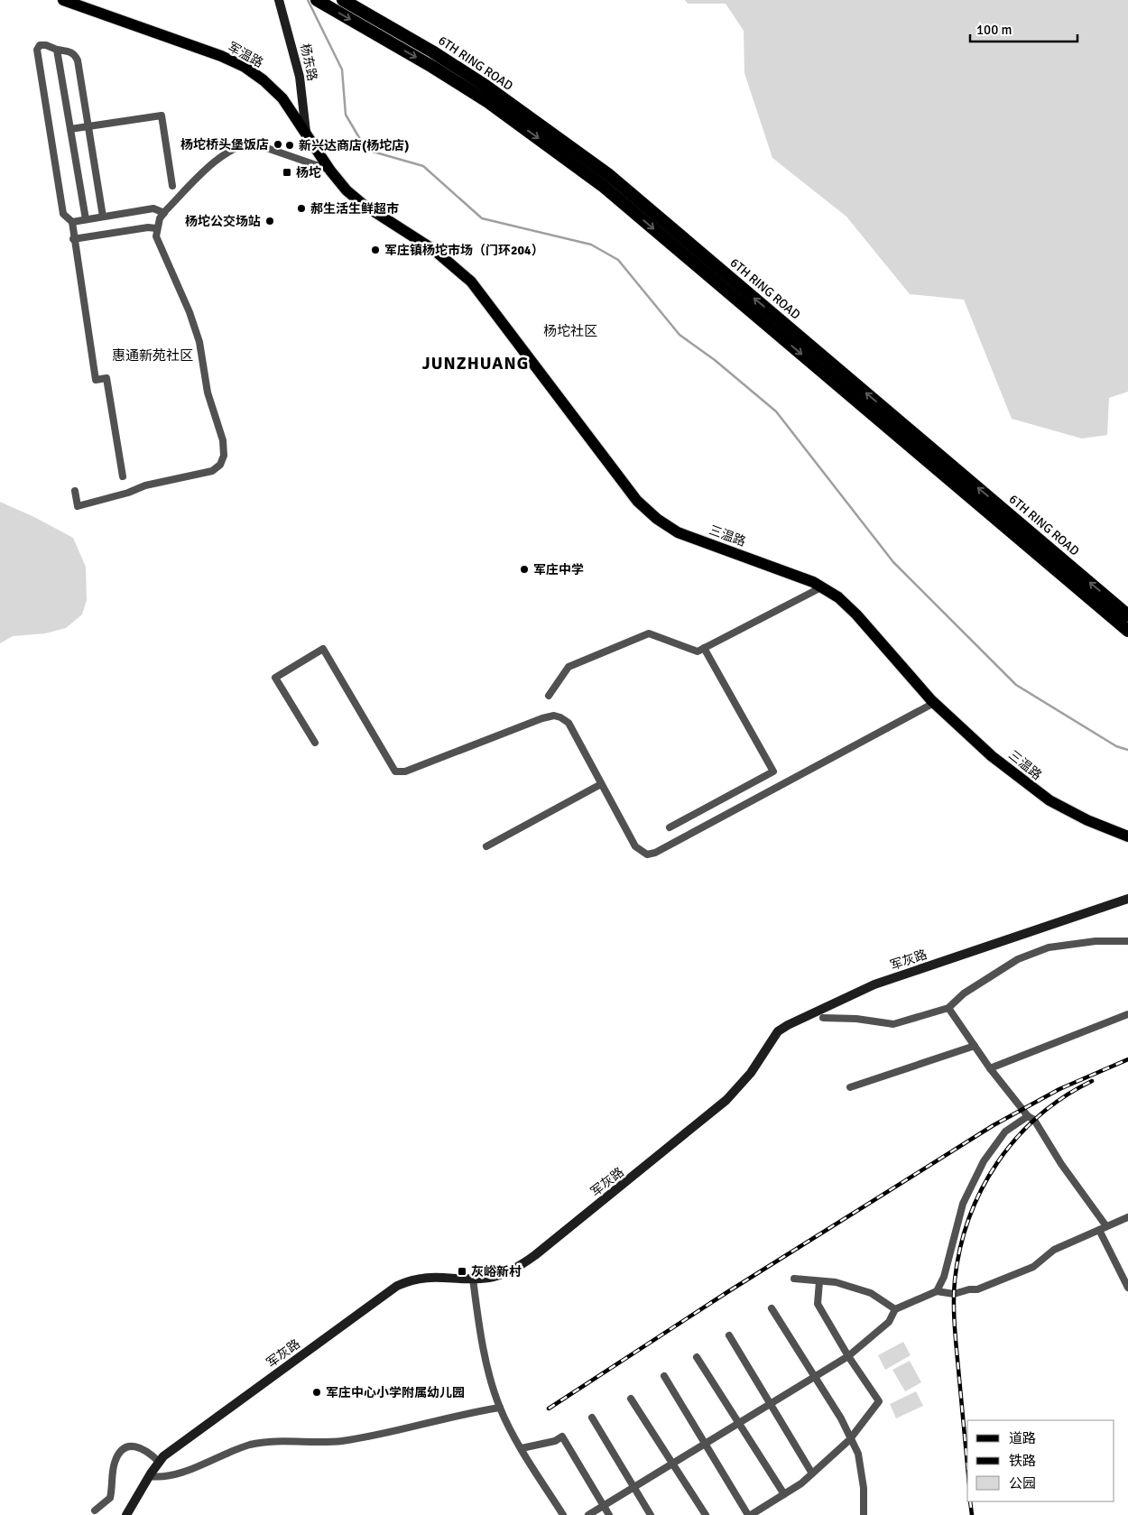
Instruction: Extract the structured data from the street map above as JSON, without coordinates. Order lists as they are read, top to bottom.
{
  "streets": {
    "highway": ["6TH RING ROAD"],
    "main road": ["军温路", "三温路"],
    "street": ["杨东路", "军灰路"]
  },
  "crossings": [
    ["军温路", "杨东路"],
    ["军温路", "三温路"]
  ],
  "districts": ["杨坨社区", "惠通新苑社区", "JUNZHUANG"],
  "places": {
    "other": [
      "杨坨桥头堡饭店",
      "新兴达商店(杨坨店)",
      "郝生活生鲜超市",
      "杨坨公交场站",
      "军庄镇杨坨市场（门环204）",
      "军庄中学",
      "军庄中心小学附属幼儿园"
    ],
    "transit": ["杨坨", "灰峪新村"]
  },
  "legend": ["道路", "铁路", "公园"],
  "scale_bar": "100 m"
}
